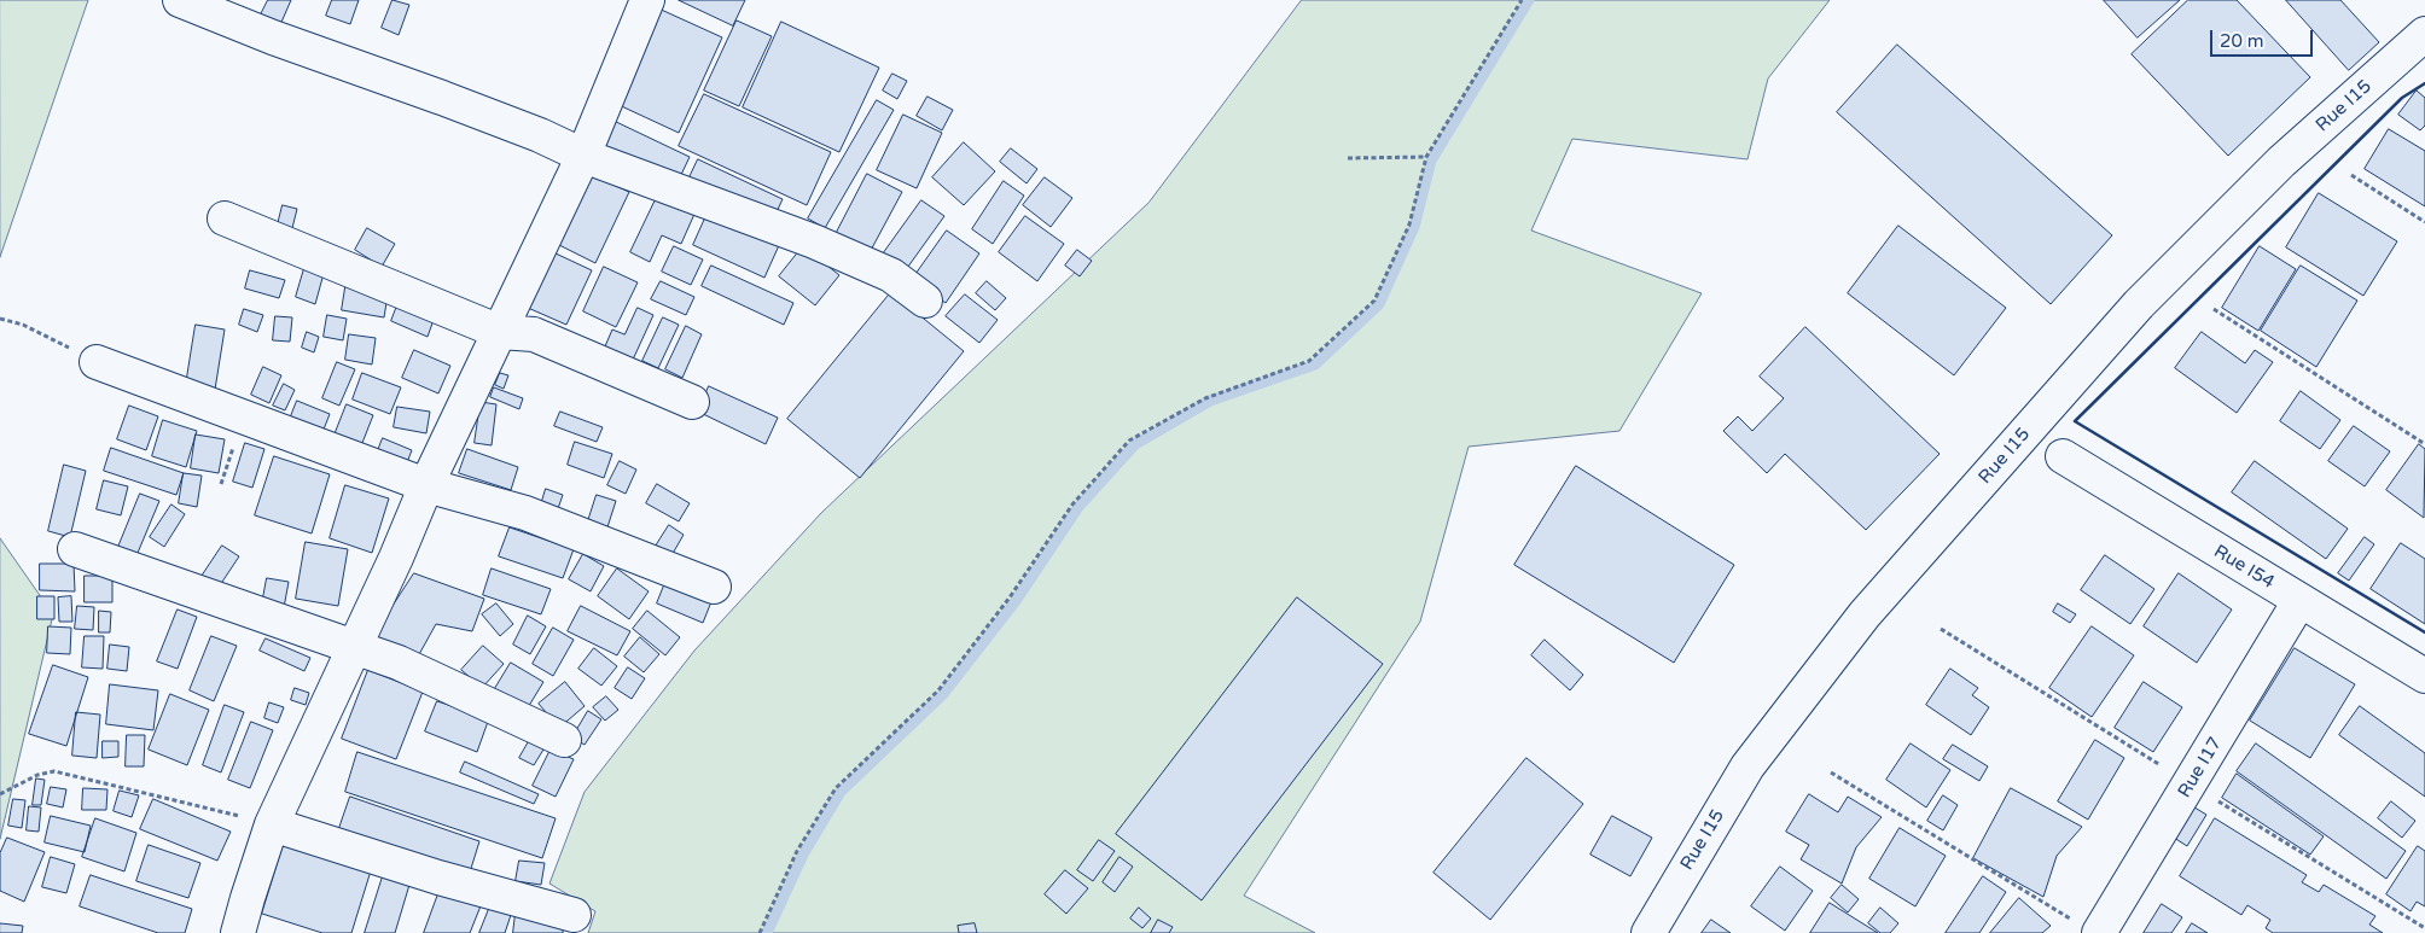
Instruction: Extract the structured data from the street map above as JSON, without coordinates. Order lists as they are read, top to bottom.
{
  "streets": {
    "street": ["Rue I15", "Rue I54", "Rue I17"]
  },
  "crossings": [
    ["Rue I54", "Rue I17"]
  ],
  "scale_bar": "20 m"
}
